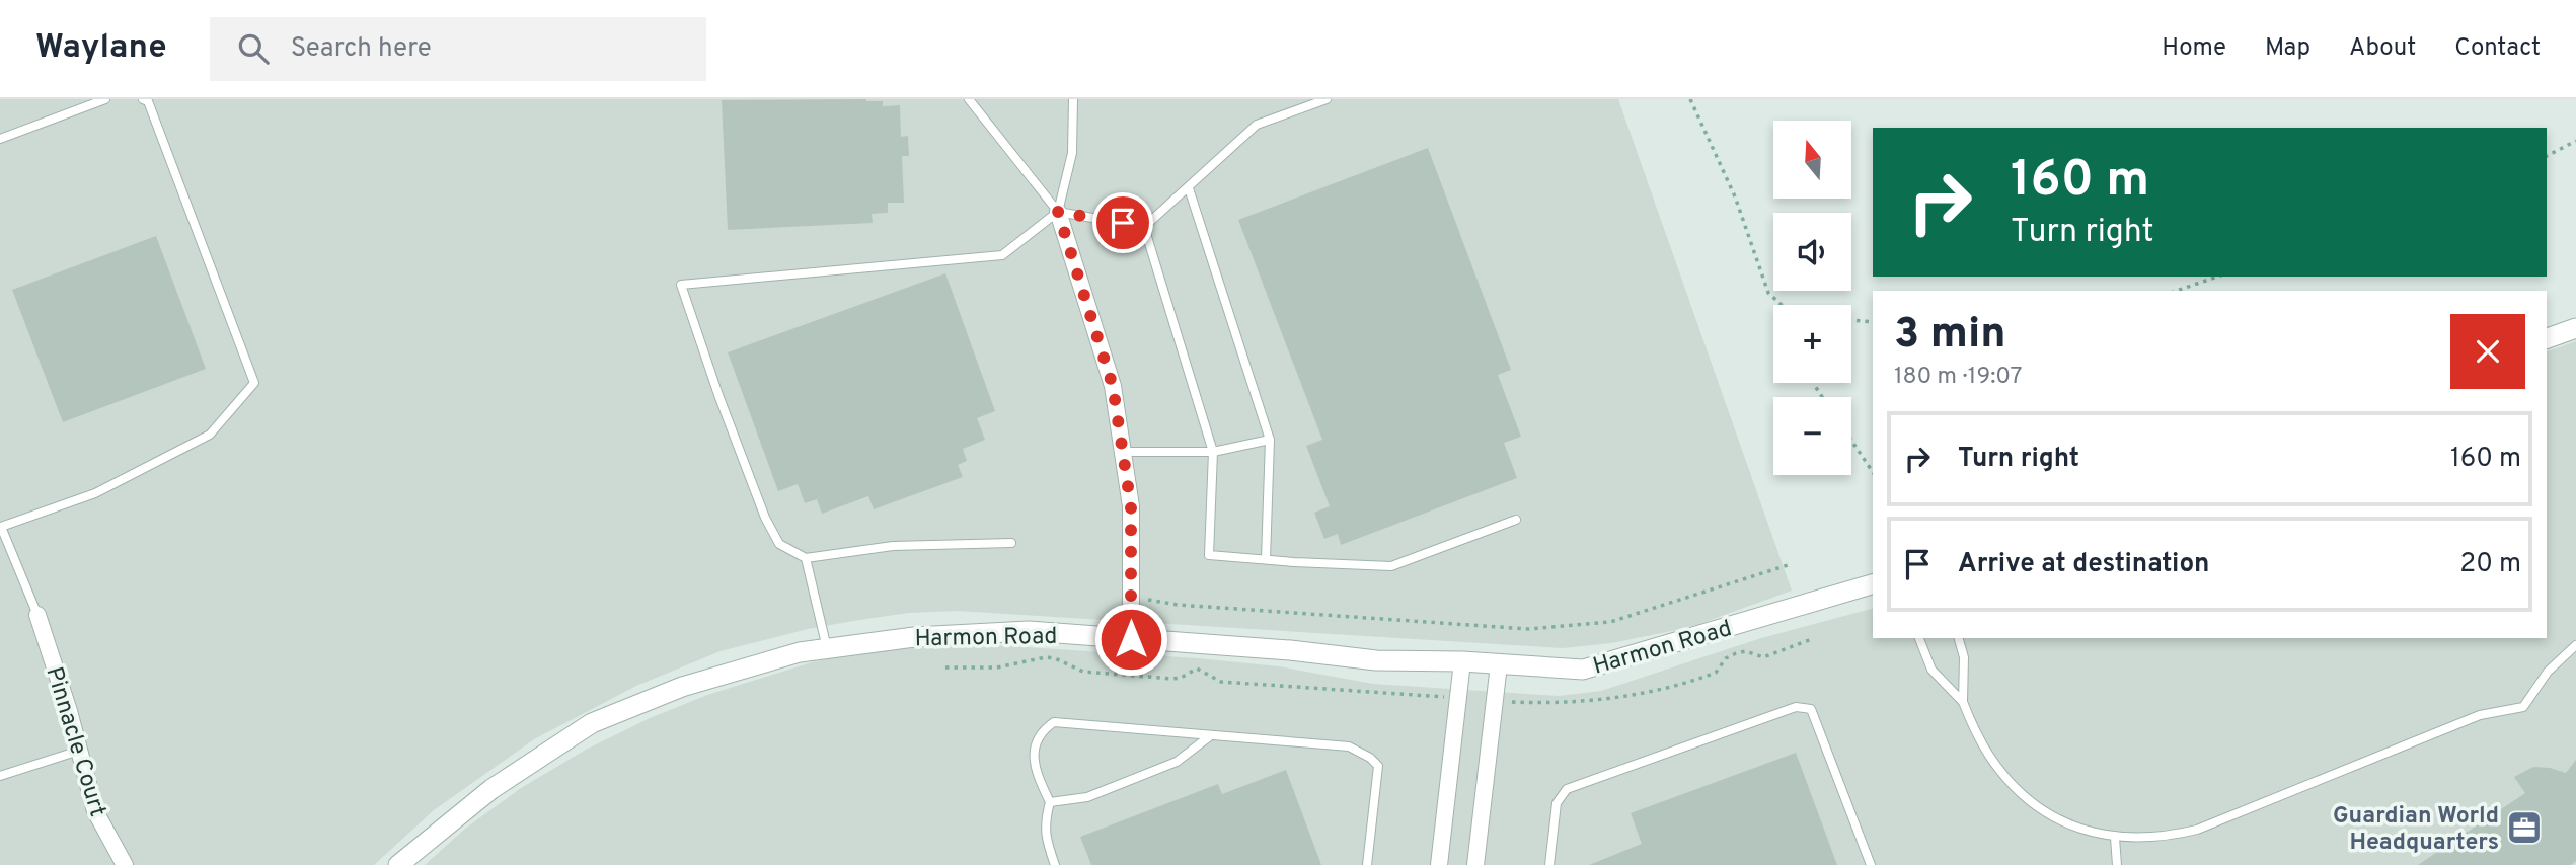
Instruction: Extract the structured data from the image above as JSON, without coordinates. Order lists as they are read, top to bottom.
{
  "streets": {
    "street": ["Harmon Road", "Pinnacle Court"]
  },
  "places": {
    "office": ["Guardian World Headquarters"]
  },
  "north": "top",
  "page": {
    "header": "Waylane",
    "search": "Search here",
    "nav": [
      "Home",
      "Map",
      "About",
      "Contact"
    ],
    "map_buttons": ["+", "−"],
    "turn": ["160 m", "Turn right"],
    "heading": ["3 min", "180 m · 19:07"],
    "list": [
      {
        "name": "Turn right",
        "value": "160 m"
      },
      {
        "name": "Arrive at destination",
        "value": "20 m"
      }
    ]
  }
}
